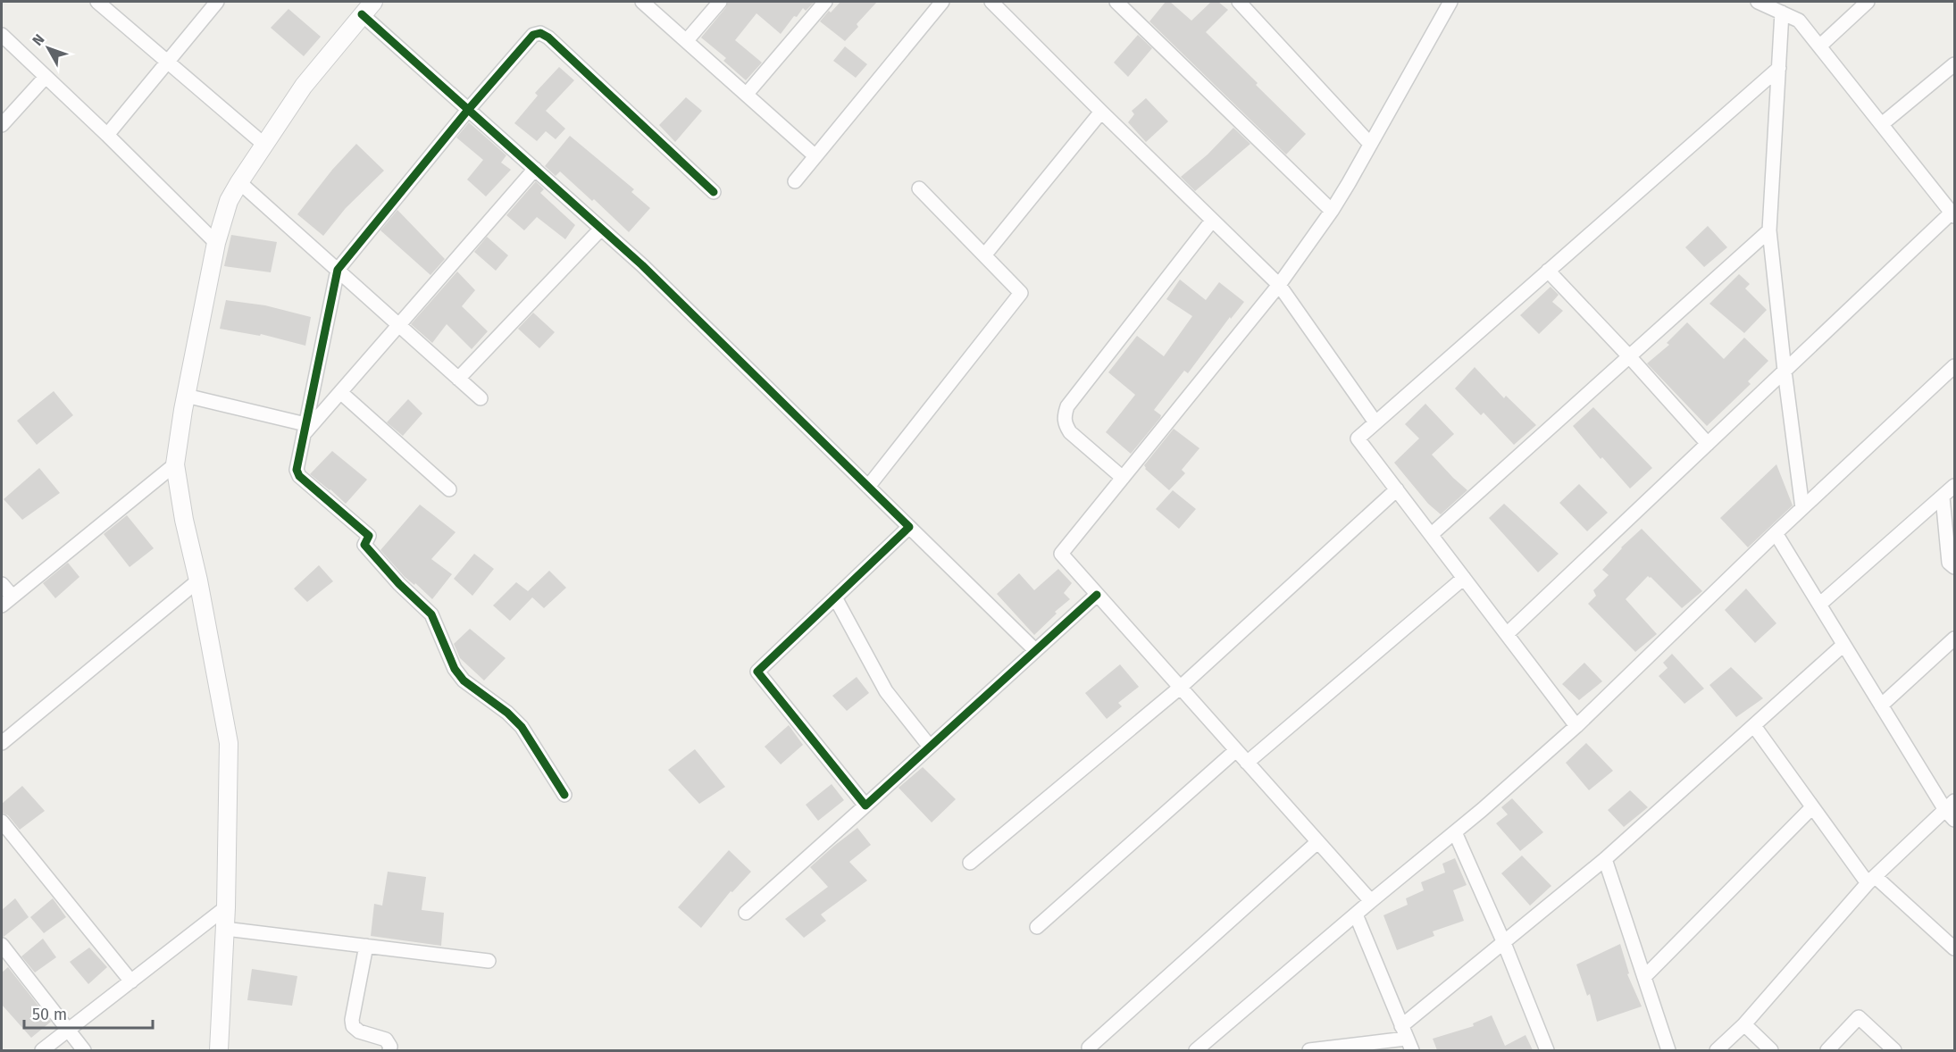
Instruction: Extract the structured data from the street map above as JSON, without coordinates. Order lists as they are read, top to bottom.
{
  "scale_bar": "50 m",
  "north": "top left"
}
